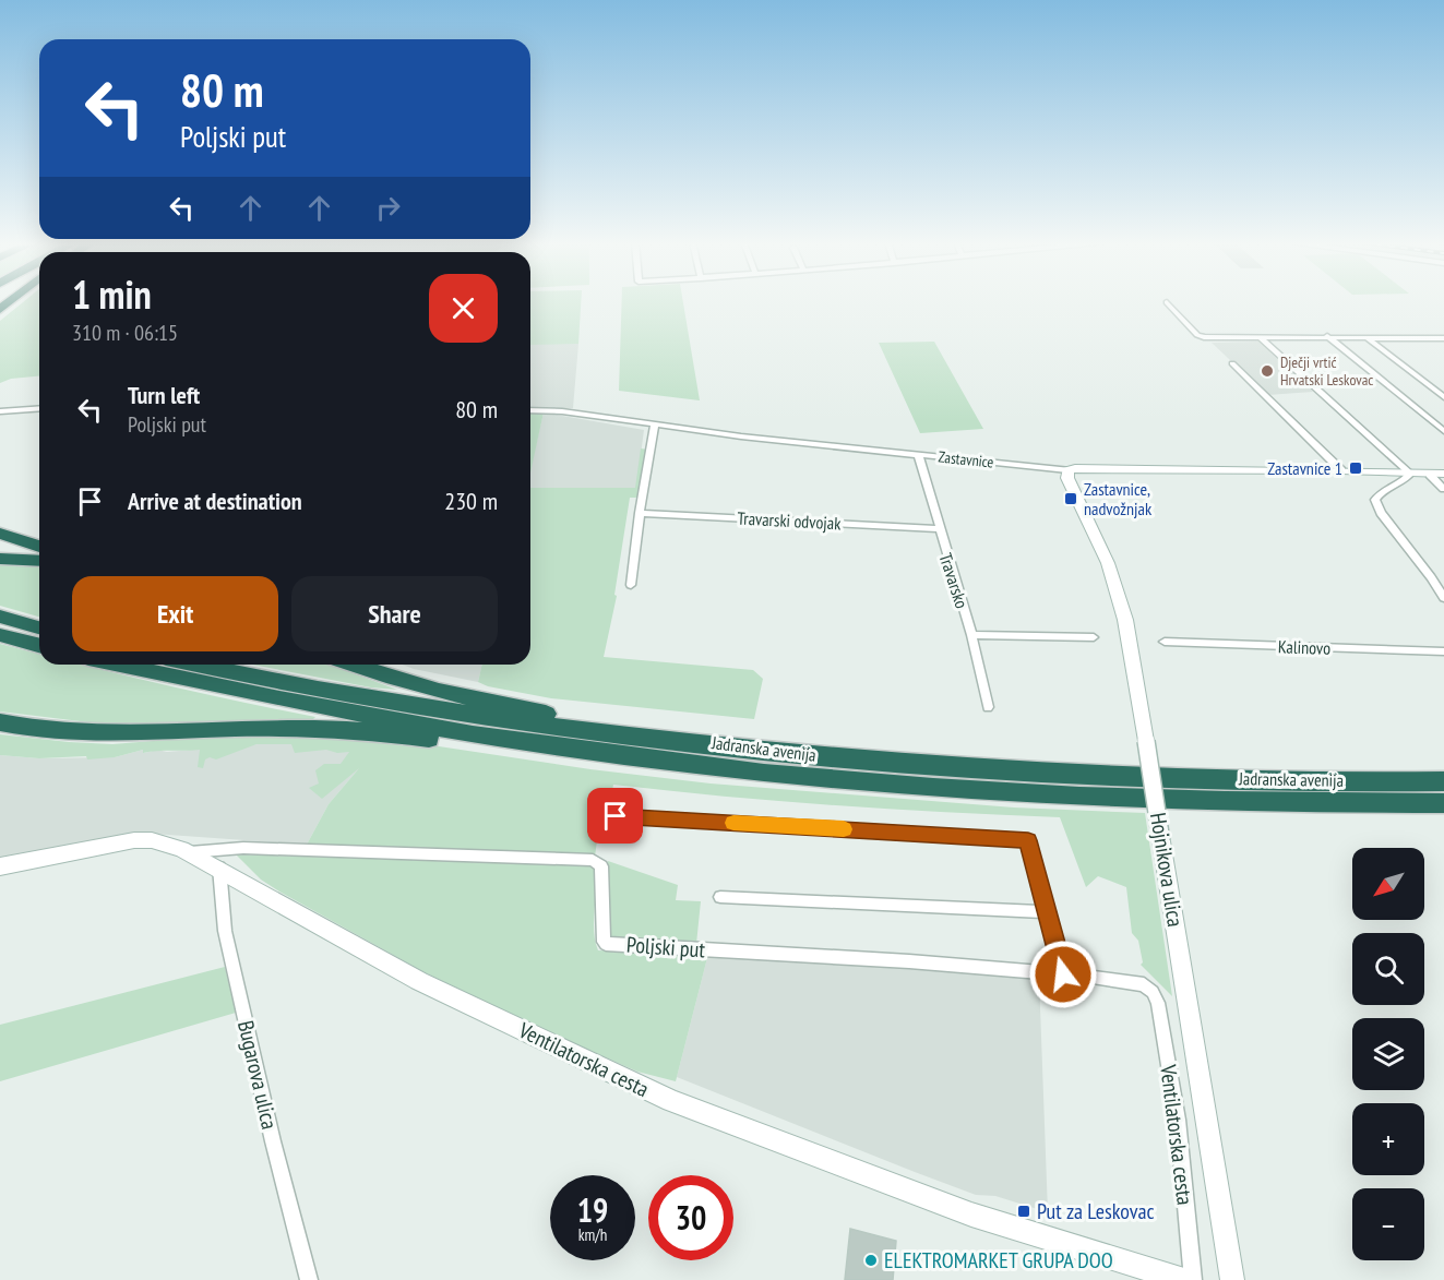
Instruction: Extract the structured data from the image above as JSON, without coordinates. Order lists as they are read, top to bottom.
{
  "streets": {
    "highway": ["Jadranska avenija"],
    "main road": ["Zastavnice", "Hojnikova ulica", "Ventilatorska cesta"],
    "street": [
      "Travarski odvojak",
      "Travarsko",
      "Kalinovo",
      "Poljski put",
      "Bugarova ulica"
    ]
  },
  "crossings": [
    ["Zastavnice", "Travarsko"],
    ["Zastavnice", "Hojnikova ulica"],
    ["Travarski odvojak", "Travarsko"],
    ["Poljski put", "Ventilatorska cesta"],
    ["Ventilatorska cesta", "Bugarova ulica"]
  ],
  "places": {
    "other": ["Dječji vrtić Hrvatski Leskovac", "ELEKTROMARKET GRUPA DOO"],
    "transit": ["Zastavnice 1", "Zastavnice, nadvožnjak", "Put za Leskovac"]
  },
  "north": "bottom left",
  "page": {
    "turn": ["80 m", "Poljski put"],
    "heading": ["1 min", "310 m · 06:15"],
    "list": [
      {
        "name": "Turn left",
        "note": "Poljski put",
        "value": "80 m"
      },
      {
        "name": "Arrive at destination",
        "value": "230 m"
      }
    ],
    "buttons": ["Exit", "Share"],
    "map_buttons": ["+", "−"],
    "speed": "19 km/h",
    "limit": "30"
  }
}
